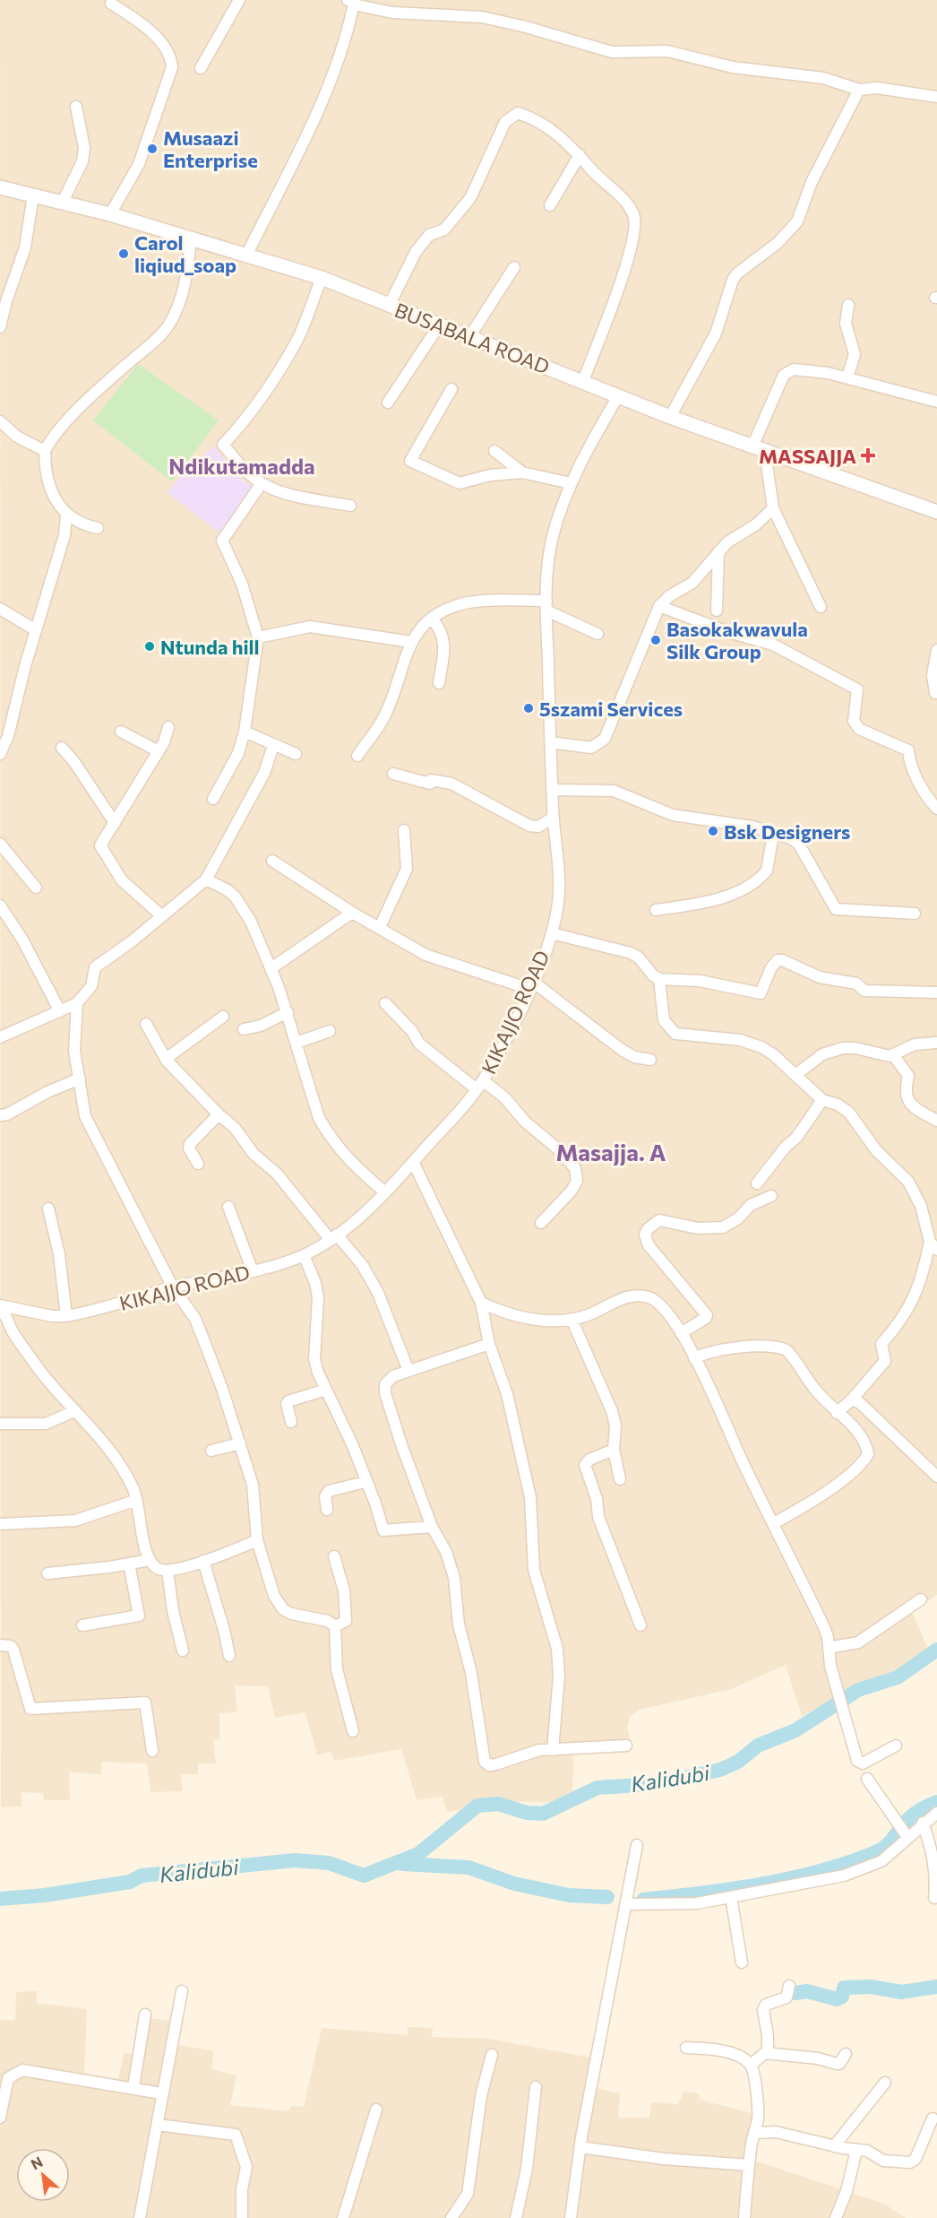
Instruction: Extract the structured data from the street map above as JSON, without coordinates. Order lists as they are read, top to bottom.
{
  "streets": {
    "street": ["BUSABALA ROAD", "KIKAJJO ROAD"]
  },
  "crossings": [
    ["BUSABALA ROAD", "KIKAJJO ROAD"]
  ],
  "districts": ["Ndikutamadda", "Masajja. A"],
  "water": ["Kalidubi"],
  "places": {
    "other": [
      "Musaazi Enterprise",
      "Carol liqiud_soap",
      "Basokakwavula Silk Group",
      "Ntunda hill",
      "5szami Services",
      "Bsk Designers"
    ],
    "health": ["MASSAJJA"]
  },
  "north": "top left"
}
